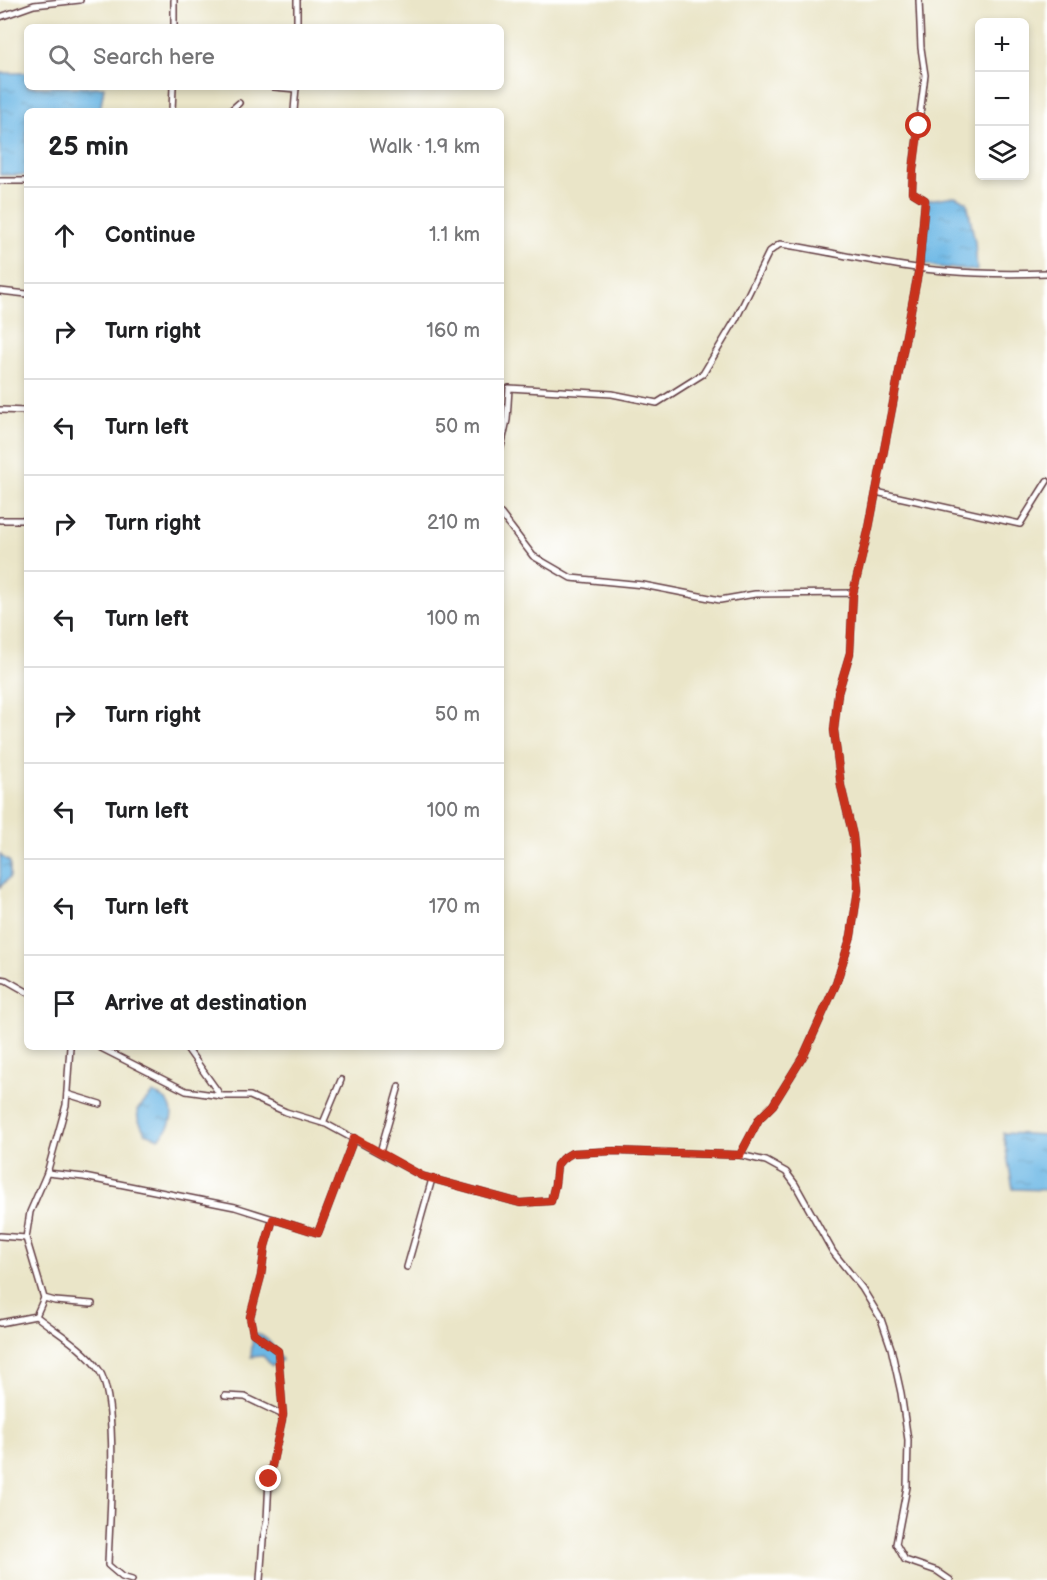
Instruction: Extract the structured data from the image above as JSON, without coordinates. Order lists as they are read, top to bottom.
{
  "page": {
    "map_buttons": ["+", "−"],
    "search": "Search here",
    "heading": ["25 min", "Walk · 1.9 km"],
    "list": [
      ["Continue", "1.1 km"],
      ["Turn right", "160 m"],
      ["Turn left", "50 m"],
      ["Turn right", "210 m"],
      ["Turn left", "100 m"],
      ["Turn right", "50 m"],
      ["Turn left", "100 m"],
      ["Turn left", "170 m"],
      "Arrive at destination"
    ]
  }
}
